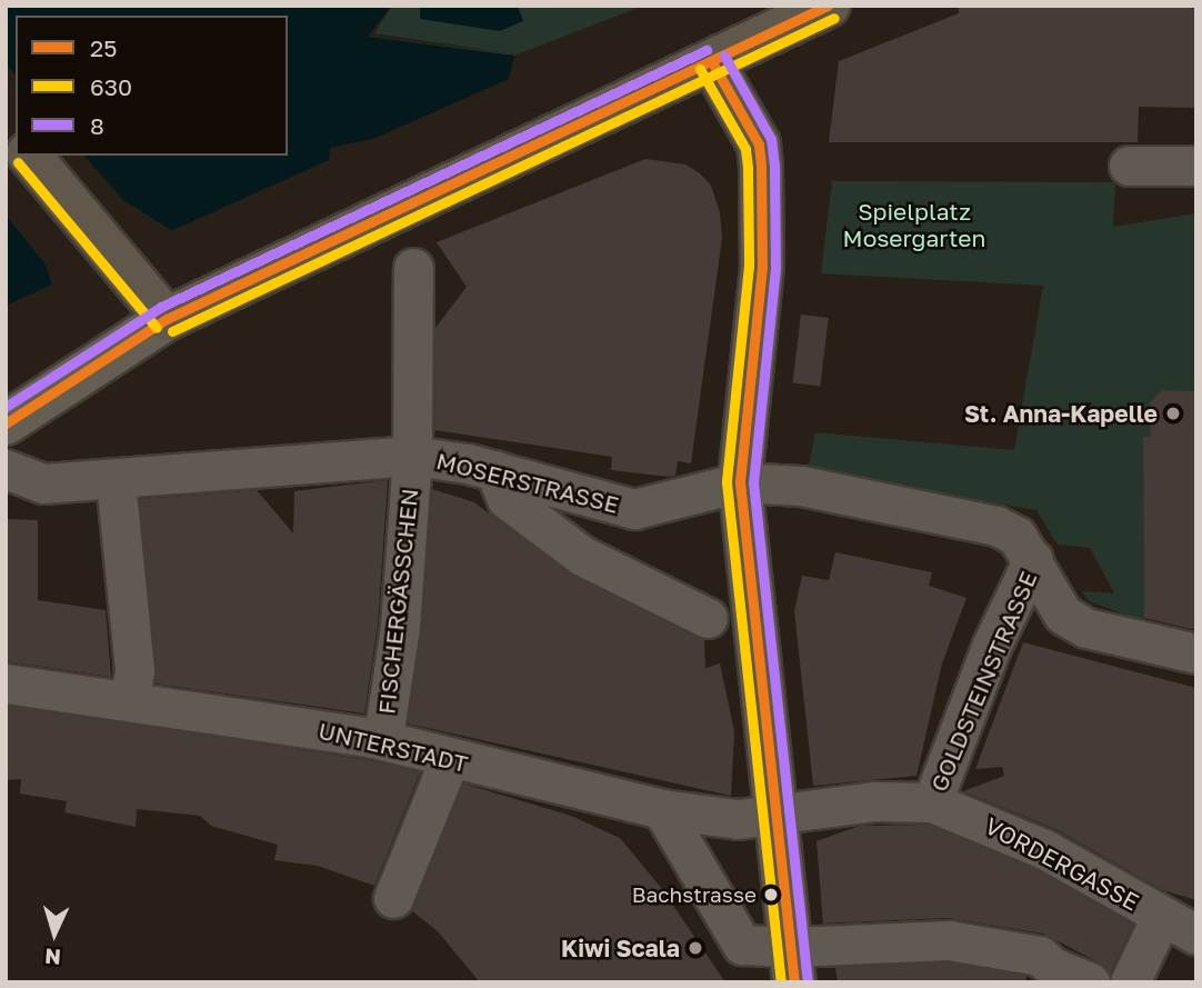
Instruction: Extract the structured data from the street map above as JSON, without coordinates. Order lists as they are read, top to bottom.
{
  "streets": {
    "street": [
      "MOSERSTRASSE",
      "FISCHERGÄSSCHEN",
      "GOLDSTEINSTRASSE",
      "UNTERSTADT",
      "VORDERGASSE"
    ]
  },
  "crossings": [
    ["MOSERSTRASSE", "FISCHERGÄSSCHEN"],
    ["MOSERSTRASSE", "GOLDSTEINSTRASSE"],
    ["FISCHERGÄSSCHEN", "UNTERSTADT"],
    ["GOLDSTEINSTRASSE", "VORDERGASSE"],
    ["UNTERSTADT", "VORDERGASSE"]
  ],
  "parks": ["Spielplatz Mosergarten"],
  "places": ["St. Anna-Kapelle", "Bachstrasse", "Kiwi Scala"],
  "lines": ["transit line 25", "transit line 630", "transit line 8"],
  "legend": ["25", "630", "8"],
  "north": "bottom"
}
